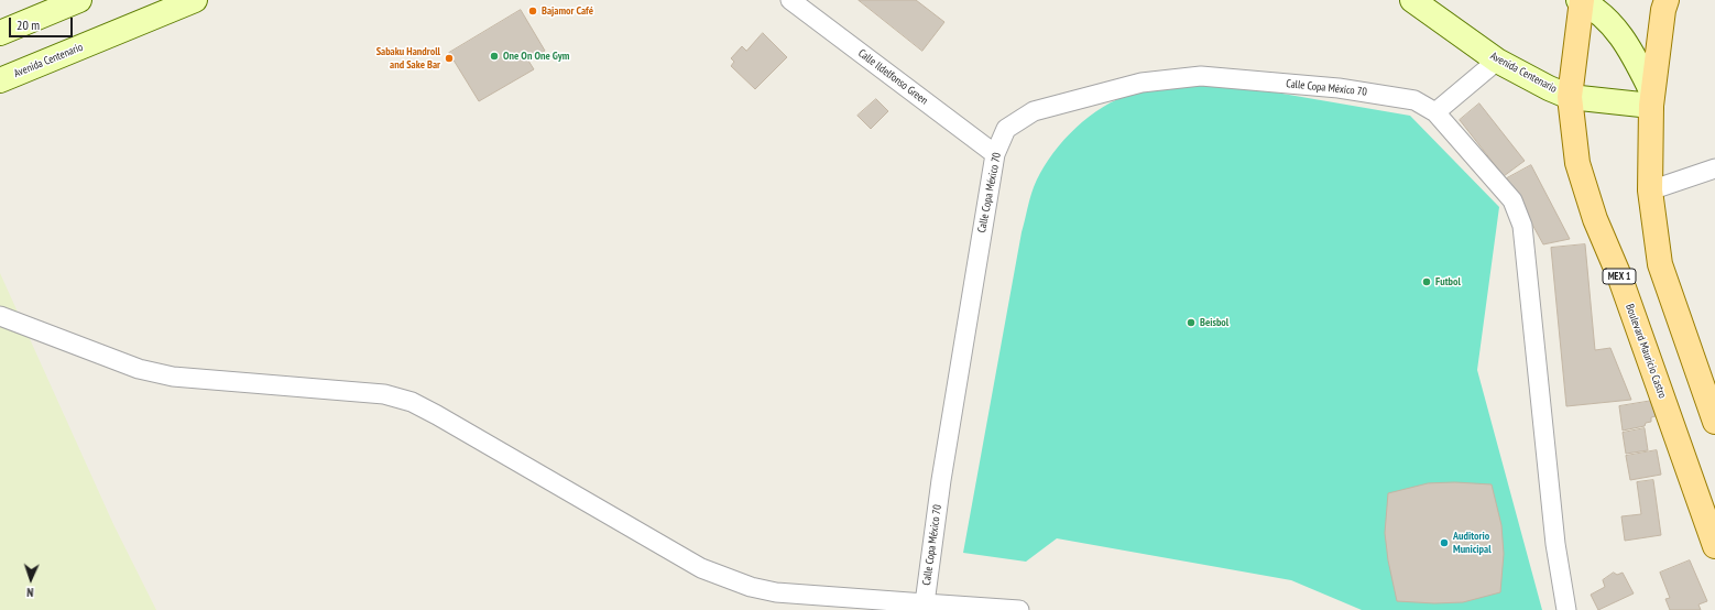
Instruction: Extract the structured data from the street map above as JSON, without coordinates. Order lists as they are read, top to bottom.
{
  "streets": {
    "main road": ["Avenida Centenario", "MEX 1", "Boulevard Mauricio Castro"],
    "street": ["Calle Ildelfonso Green", "Calle Copa México 70"]
  },
  "crossings": [
    ["Avenida Centenario", "Boulevard Mauricio Castro"],
    ["Calle Ildelfonso Green", "Calle Copa México 70"]
  ],
  "places": [
    "Bajamor Café",
    "One On One Gym",
    "Sabaku Handroll and Sake Bar",
    "Futbol",
    "Beisbol",
    "Auditorio Municipal"
  ],
  "scale_bar": "20 m",
  "north": "bottom"
}
